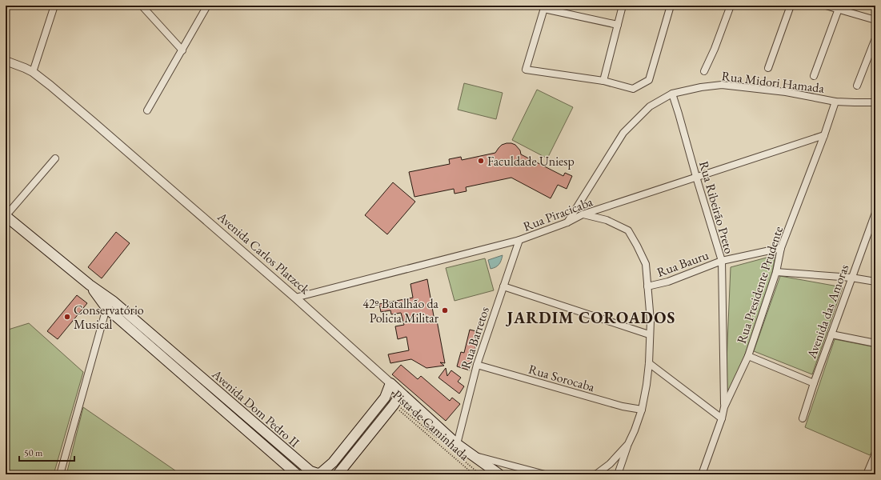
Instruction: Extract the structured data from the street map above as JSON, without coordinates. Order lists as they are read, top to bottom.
{
  "streets": {
    "main road": ["Avenida Carlos Platzeck", "Avenida Dom Pedro II"],
    "street": [
      "Rua Midori Hamada",
      "Rua Ribeirão Preto",
      "Rua Piracicaba",
      "Rua Bauru",
      "Rua Presidente Prudente",
      "Avenida das Amoras",
      "Rua Barretos",
      "Rua Sorocaba"
    ],
    "path": ["Pista de Caminhada"]
  },
  "crossings": [
    ["Rua Midori Hamada", "Rua Ribeirão Preto"],
    ["Rua Midori Hamada", "Rua Piracicaba"],
    ["Rua Midori Hamada", "Rua Presidente Prudente"],
    ["Rua Ribeirão Preto", "Rua Piracicaba"],
    ["Rua Ribeirão Preto", "Rua Bauru"],
    ["Rua Ribeirão Preto", "Rua Presidente Prudente"],
    ["Rua Piracicaba", "Avenida Carlos Platzeck"],
    ["Rua Piracicaba", "Rua Presidente Prudente"],
    ["Rua Piracicaba", "Rua Barretos"],
    ["Avenida Carlos Platzeck", "Rua Barretos"],
    ["Avenida Carlos Platzeck", "Avenida Dom Pedro II"],
    ["Rua Bauru", "Rua Presidente Prudente"],
    ["Rua Barretos", "Rua Sorocaba"]
  ],
  "districts": ["JARDIM COROADOS"],
  "places": ["Faculdade Uniesp", "42º Batalhão da Policia Militar", "Conservatório Musical"],
  "scale_bar": "50 m"
}
